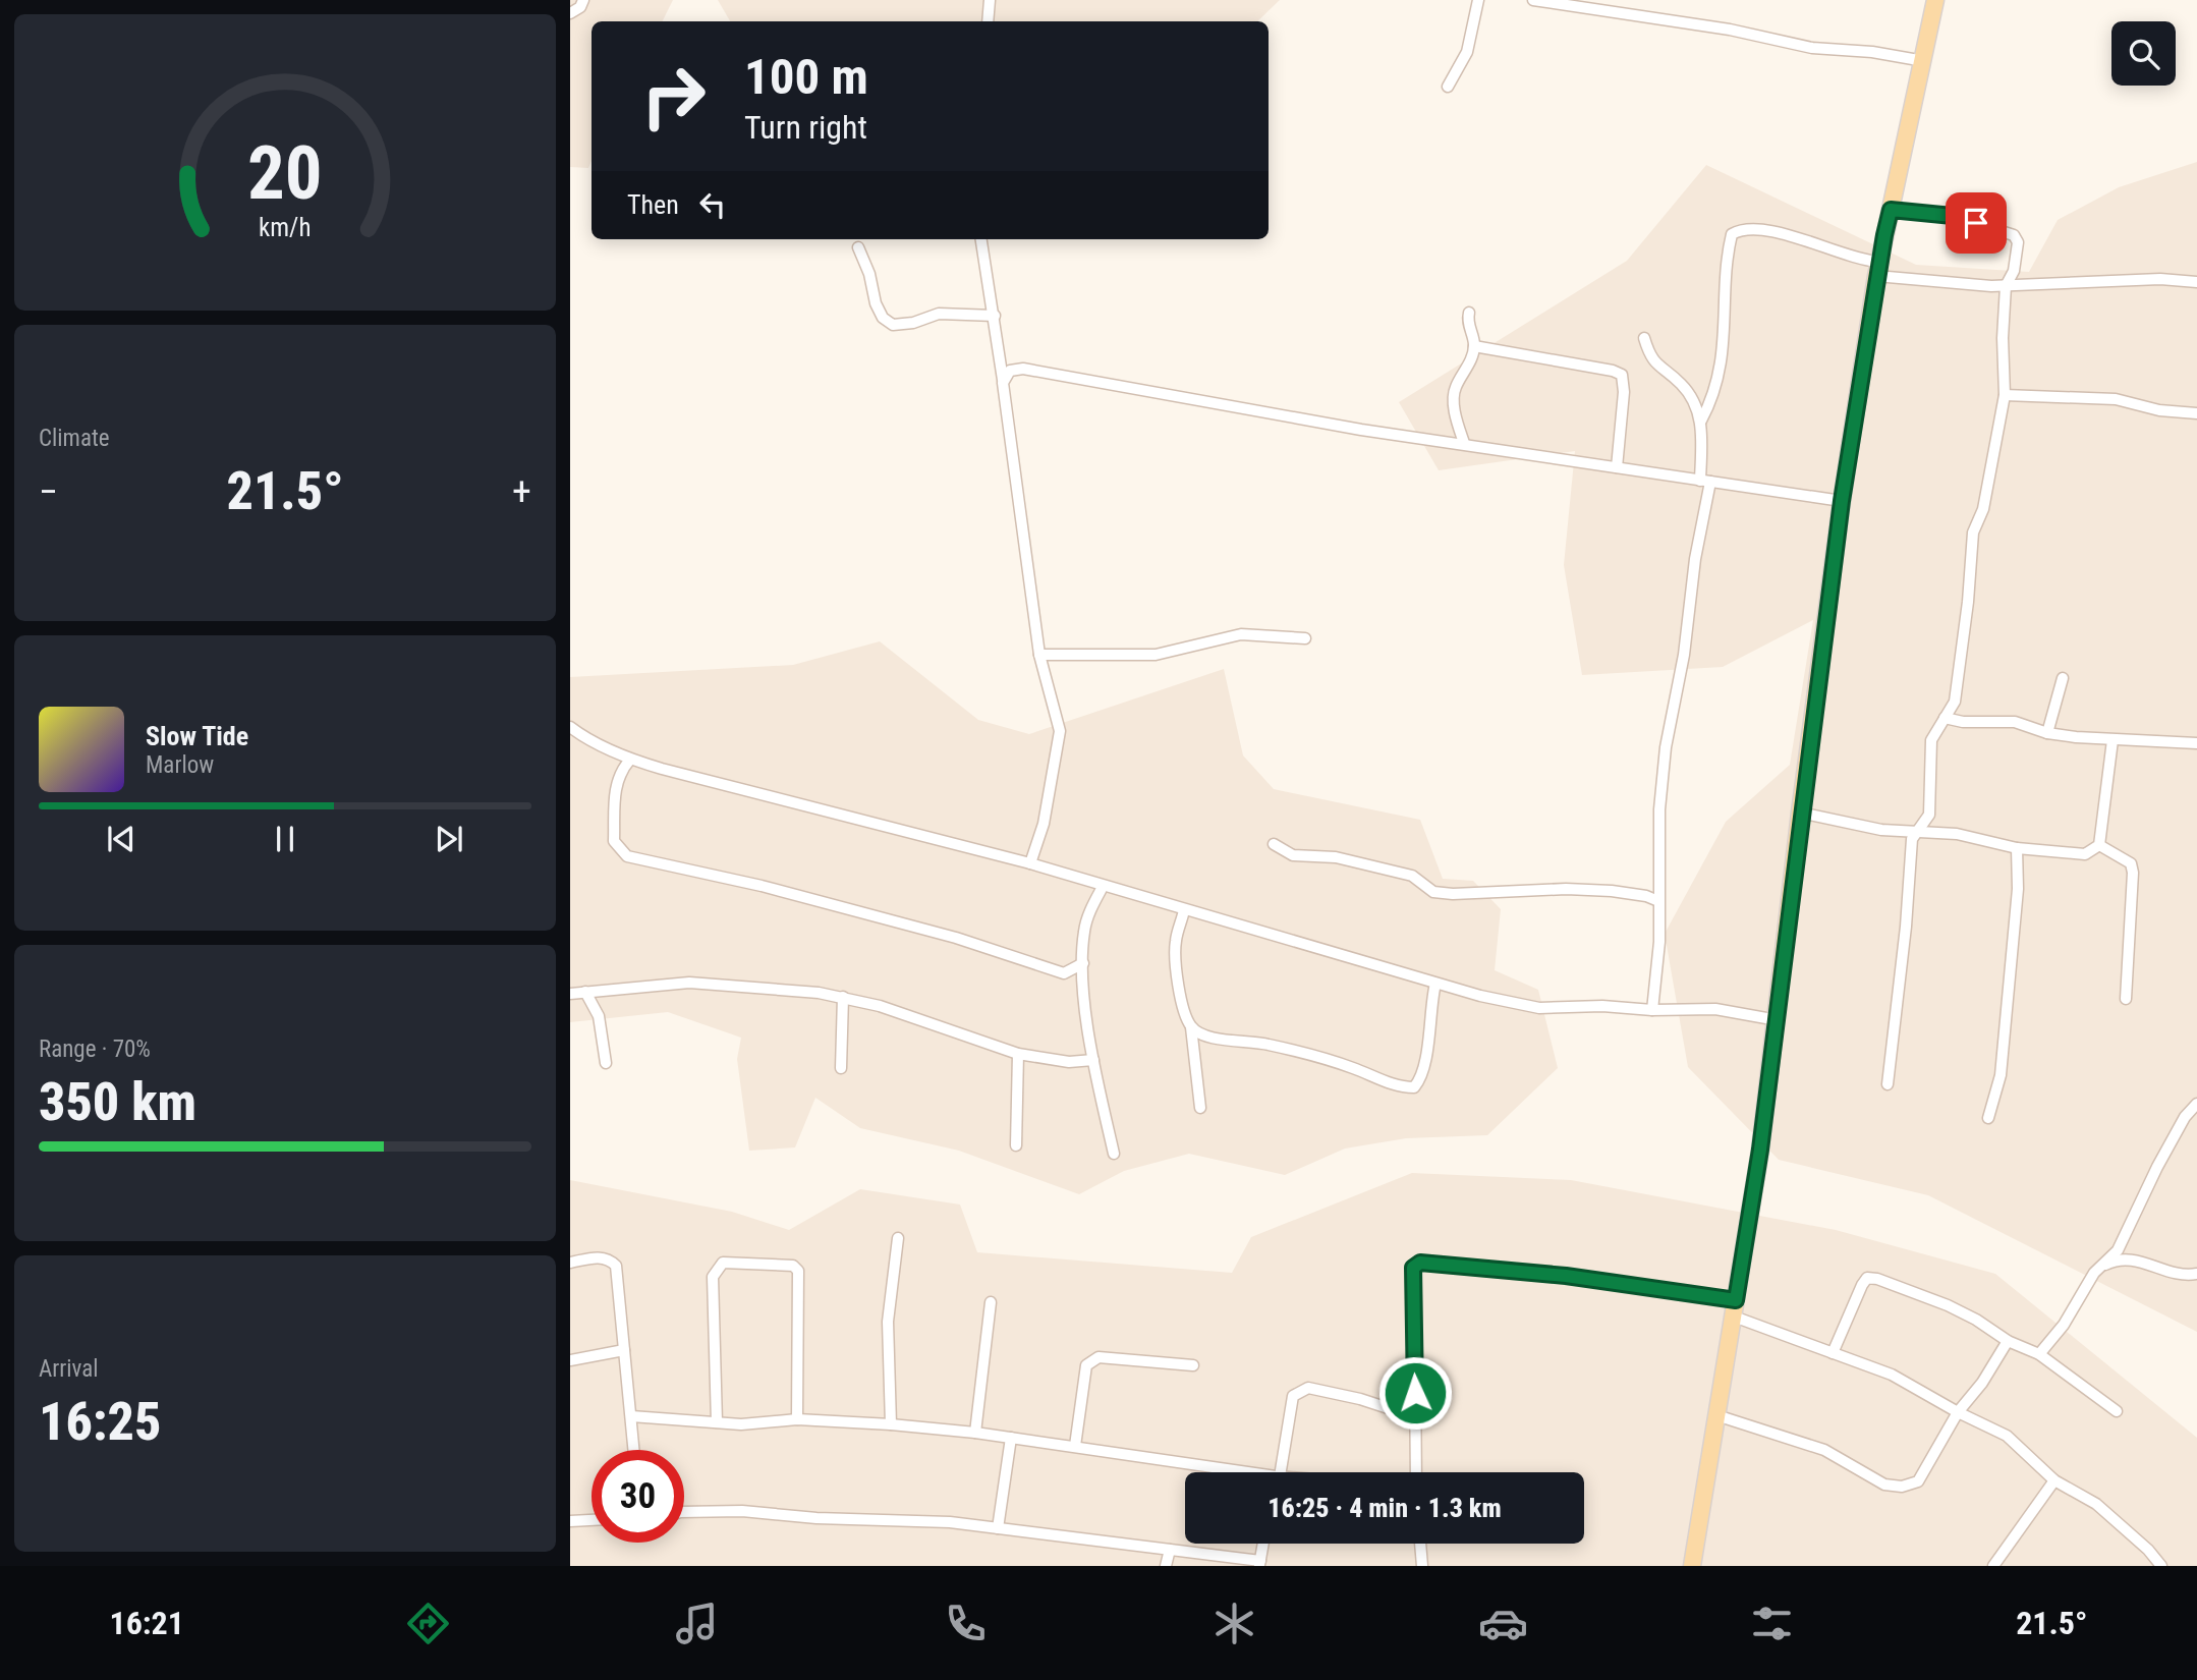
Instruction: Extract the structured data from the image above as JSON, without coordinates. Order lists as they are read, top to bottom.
{
  "page": {
    "turn": ["100 m", "Turn right"],
    "then": "Then",
    "tile": [
      "Climate",
      ["Range · 70%", "350 km"],
      ["Arrival", "16:25"]
    ],
    "heat": ["−", "21.5°", "+"],
    "song": ["Slow Tide", "Marlow"],
    "limit": "30",
    "trip": "16:25 · 4 min · 1.3 km",
    "tabs": ["16:21", "21.5°"],
    "gauge": ["20", "km/h"]
  }
}
